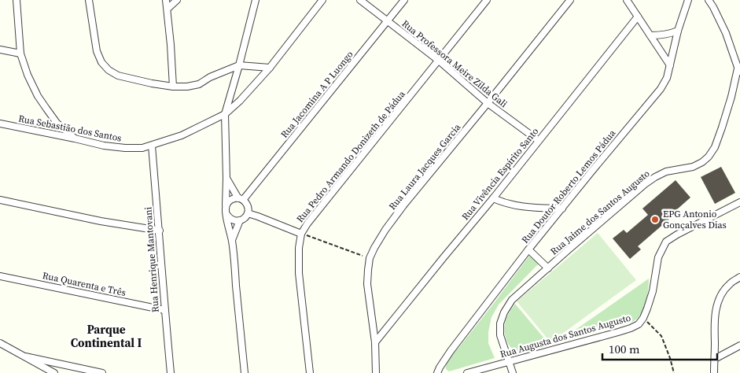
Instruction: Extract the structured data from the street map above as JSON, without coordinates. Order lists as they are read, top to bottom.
{
  "streets": {
    "street": [
      "Rua Professora Meire Zilda Gali",
      "Rua Jacomina A P Luongo",
      "Rua Sebastião dos Santos",
      "Rua Pedro Armando Donizeth de Pádua",
      "Rua Laura Jacques Garcia",
      "Rua Vivência Espírito Santo",
      "Rua Doutor Roberto Lemos Pádua",
      "Rua Jaime dos Santos Augusto",
      "Rua Henrique Mantovani",
      "Rua Quarenta e Três",
      "Rua Augusta dos Santos Augusto"
    ]
  },
  "crossings": [
    ["Rua Professora Meire Zilda Gali", "Rua Jacomina A P Luongo"],
    ["Rua Professora Meire Zilda Gali", "Rua Pedro Armando Donizeth de Pádua"],
    ["Rua Professora Meire Zilda Gali", "Rua Laura Jacques Garcia"],
    ["Rua Professora Meire Zilda Gali", "Rua Vivência Espírito Santo"],
    ["Rua Sebastião dos Santos", "Rua Henrique Mantovani"],
    ["Rua Laura Jacques Garcia", "Rua Vivência Espírito Santo"],
    ["Rua Doutor Roberto Lemos Pádua", "Rua Jaime dos Santos Augusto"],
    ["Rua Jaime dos Santos Augusto", "Rua Augusta dos Santos Augusto"],
    ["Rua Henrique Mantovani", "Rua Quarenta e Três"]
  ],
  "districts": ["Parque Continental I"],
  "places": ["EPG Antonio Gonçalves Dias"],
  "scale_bar": "100 m"
}
